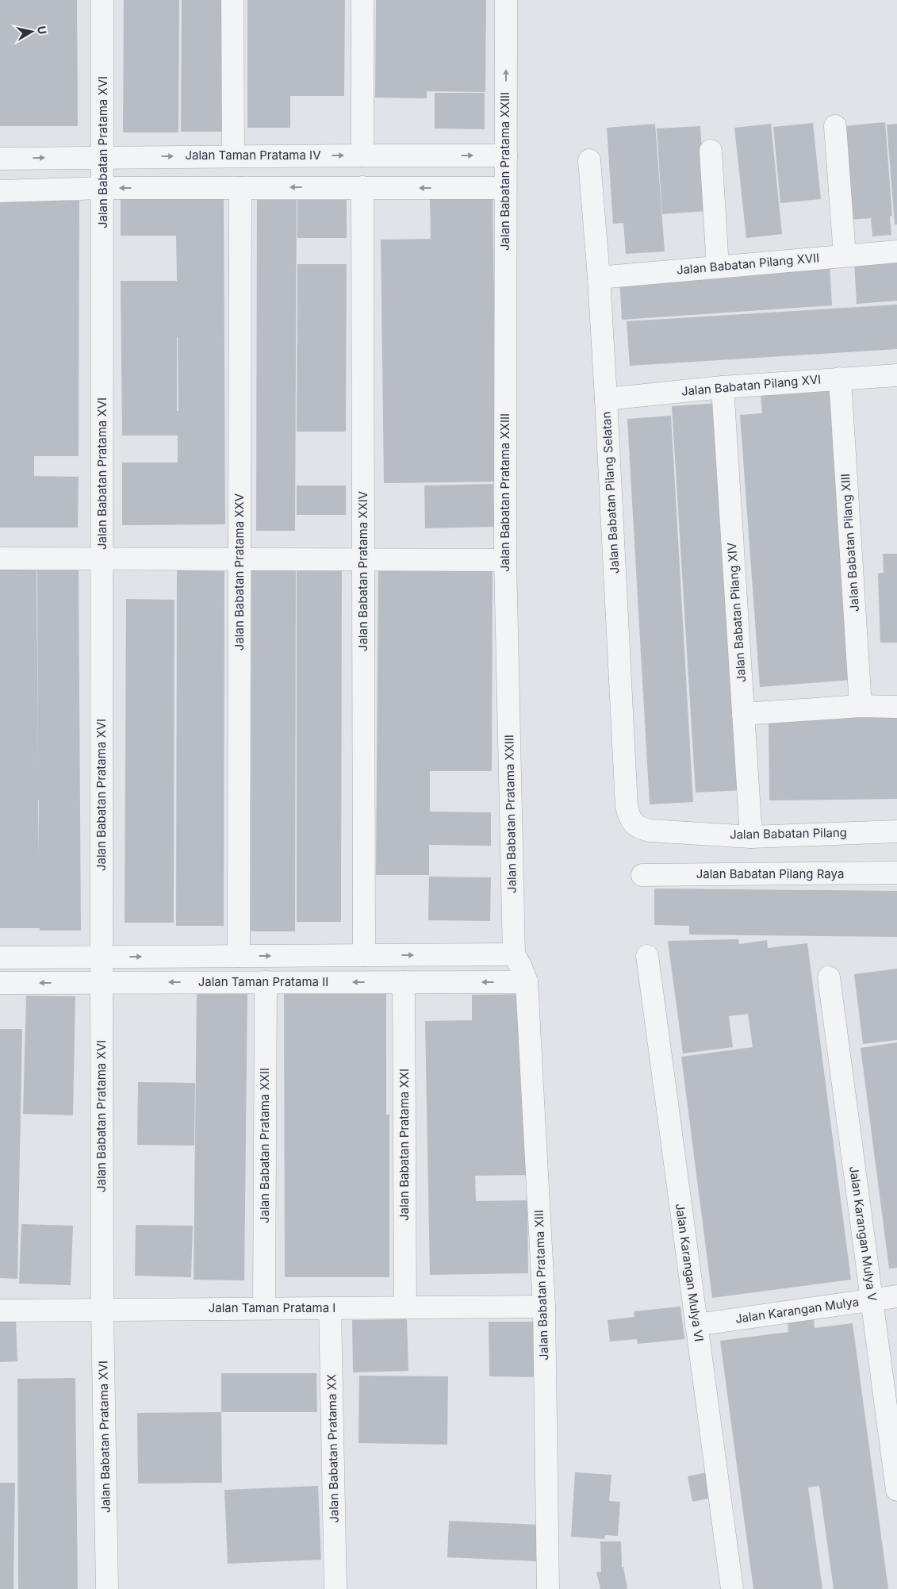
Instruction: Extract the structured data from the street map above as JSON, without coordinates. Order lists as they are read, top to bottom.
{
  "streets": {
    "street": [
      "Jalan Babatan Pratama XVI",
      "Jalan Taman Pratama IV",
      "Jalan Babatan Pratama XXIII",
      "Jalan Babatan Pilang XVII",
      "Jalan Babatan Pilang XVI",
      "Jalan Babatan Pilang Selatan",
      "Jalan Babatan Pilang XIII",
      "Jalan Babatan Pratama XXIV",
      "Jalan Babatan Pratama XXV",
      "Jalan Babatan Pilang XIV",
      "Jalan Babatan Pilang",
      "Jalan Babatan Pilang Raya",
      "Jalan Taman Pratama II",
      "Jalan Babatan Pratama XXI",
      "Jalan Babatan Pratama XXII",
      "Jalan Karangan Mulya V",
      "Jalan Karangan Mulya VI",
      "Jalan Babatan Pratama XIII",
      "Jalan Taman Pratama I",
      "Jalan Karangan Mulya",
      "Jalan Babatan Pratama XX"
    ]
  },
  "crossings": [
    ["Jalan Babatan Pratama XVI", "Jalan Taman Pratama IV"],
    ["Jalan Babatan Pratama XVI", "Jalan Taman Pratama II"],
    ["Jalan Babatan Pratama XVI", "Jalan Taman Pratama I"],
    ["Jalan Taman Pratama IV", "Jalan Babatan Pratama XXIII"],
    ["Jalan Babatan Pratama XXIII", "Jalan Taman Pratama II"],
    ["Jalan Babatan Pratama XXIII", "Jalan Babatan Pratama XIII"],
    ["Jalan Babatan Pilang XVII", "Jalan Babatan Pilang Selatan"],
    ["Jalan Babatan Pilang XVI", "Jalan Babatan Pilang Selatan"],
    ["Jalan Babatan Pilang XVI", "Jalan Babatan Pilang XIII"],
    ["Jalan Babatan Pilang XVI", "Jalan Babatan Pilang XIV"],
    ["Jalan Babatan Pilang Selatan", "Jalan Babatan Pilang"],
    ["Jalan Babatan Pilang XIV", "Jalan Babatan Pilang"],
    ["Jalan Taman Pratama II", "Jalan Babatan Pratama XXI"],
    ["Jalan Taman Pratama II", "Jalan Babatan Pratama XXII"],
    ["Jalan Taman Pratama II", "Jalan Babatan Pratama XIII"],
    ["Jalan Babatan Pratama XXI", "Jalan Taman Pratama I"],
    ["Jalan Babatan Pratama XXII", "Jalan Taman Pratama I"],
    ["Jalan Karangan Mulya V", "Jalan Karangan Mulya"],
    ["Jalan Karangan Mulya VI", "Jalan Karangan Mulya"],
    ["Jalan Babatan Pratama XIII", "Jalan Taman Pratama I"],
    ["Jalan Taman Pratama I", "Jalan Babatan Pratama XX"]
  ],
  "north": "right"
}
